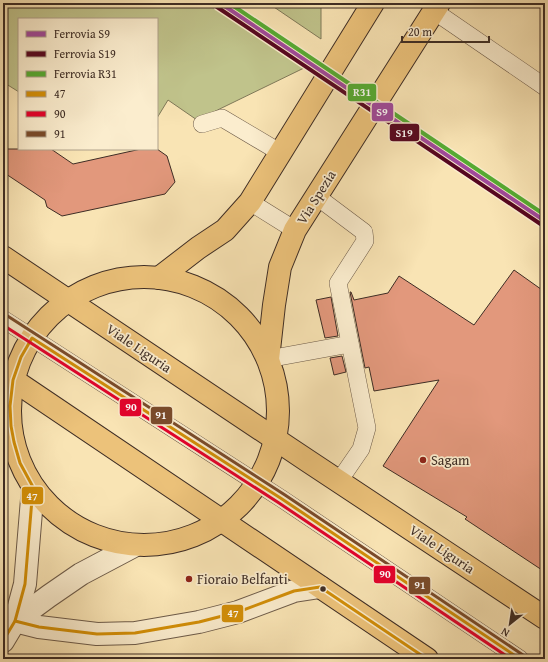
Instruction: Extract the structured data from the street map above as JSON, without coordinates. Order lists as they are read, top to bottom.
{
  "streets": {
    "main road": ["Via Spezia", "Viale Liguria"]
  },
  "places": ["Sagam", "Fioraio Belfanti"],
  "lines": [
    "rail line S9",
    "rail line R31",
    "rail line S19",
    "transit line 91",
    "transit line 90",
    "transit line 47"
  ],
  "legend": [
    "Ferrovia S9",
    "Ferrovia S19",
    "Ferrovia R31",
    "47",
    "90",
    "91"
  ],
  "scale_bar": "20 m",
  "north": "bottom left"
}
